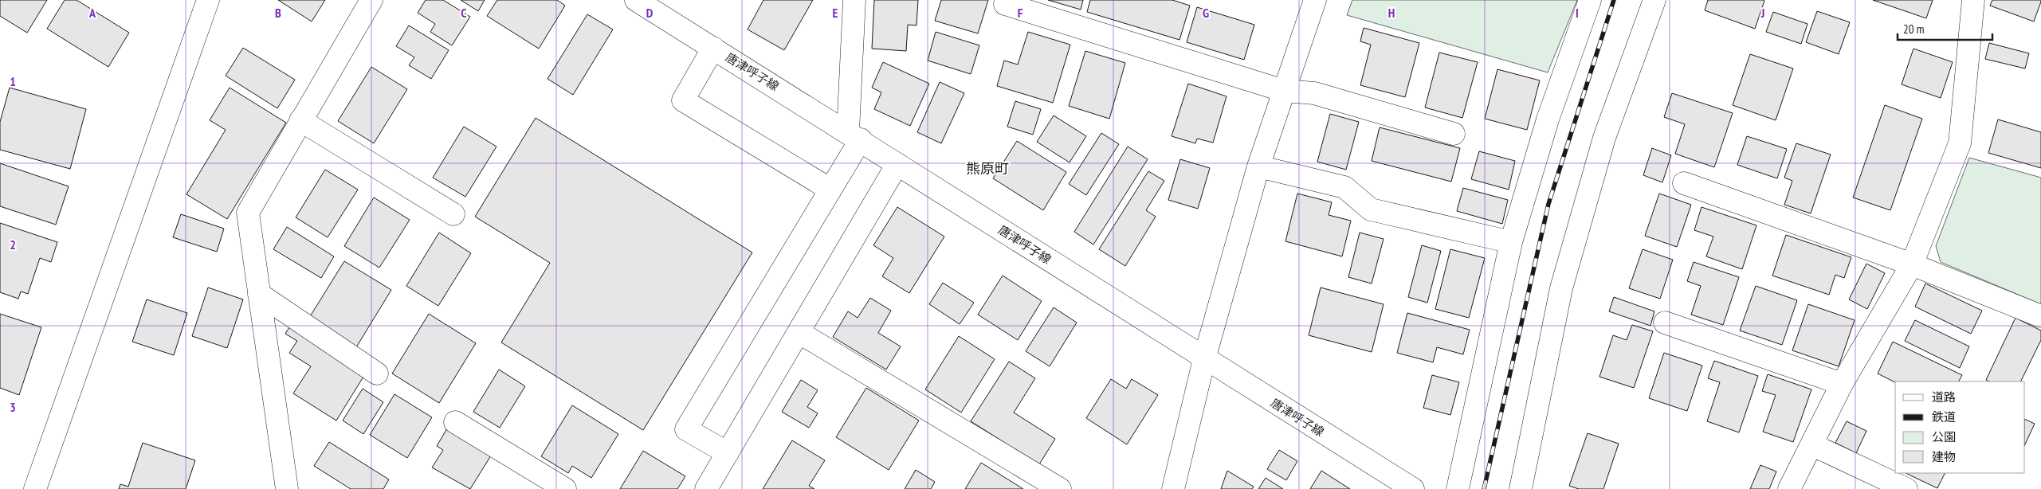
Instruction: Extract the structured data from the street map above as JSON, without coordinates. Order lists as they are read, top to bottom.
{
  "streets": {
    "street": ["唐津呼子線"]
  },
  "districts": ["熊原町"],
  "legend": [
    "道路",
    "鉄道",
    "公園",
    "建物"
  ],
  "scale_bar": "20 m",
  "grid": {
    "columns": [
      "A",
      "B",
      "C",
      "D",
      "E",
      "F",
      "G",
      "H",
      "I",
      "J"
    ],
    "rows": ["1", "2", "3"]
  }
}
